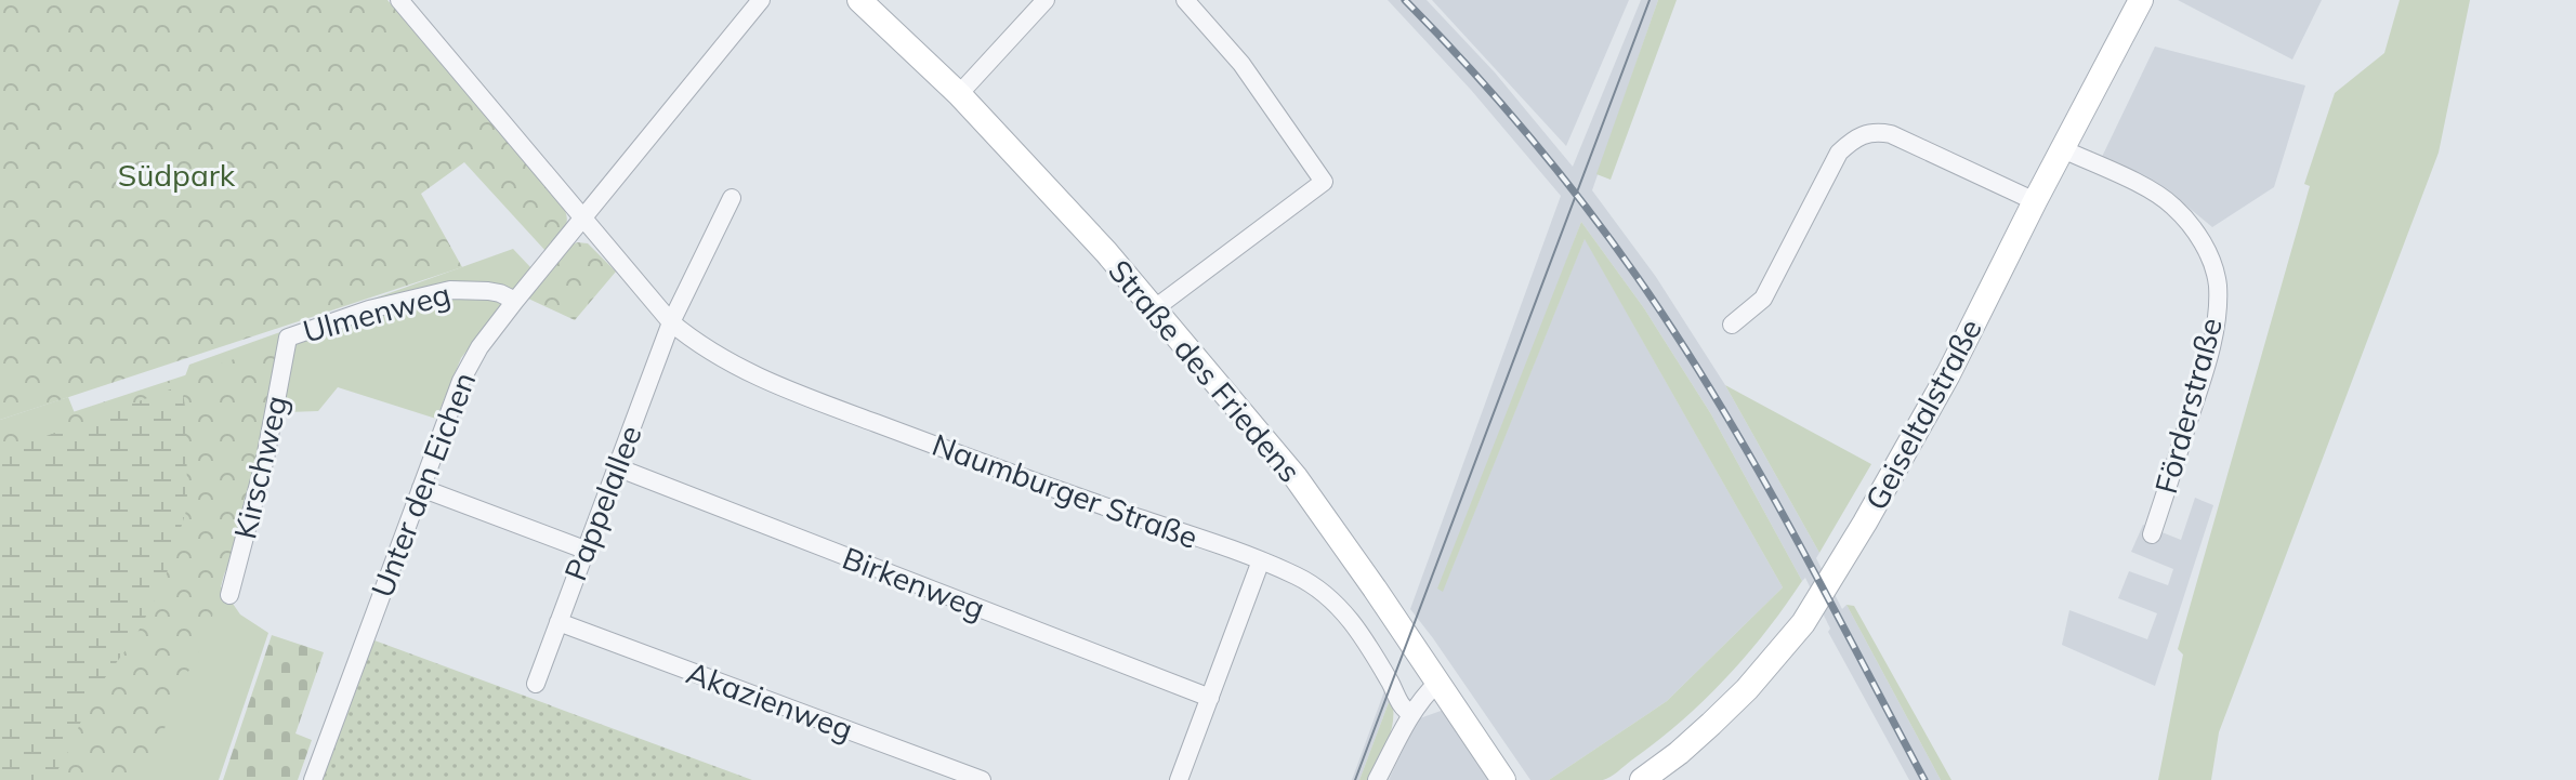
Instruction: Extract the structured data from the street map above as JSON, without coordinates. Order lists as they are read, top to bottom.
{
  "streets": {
    "street": [
      "Ulmenweg",
      "Straße des Friedens",
      "Förderstraße",
      "Geiseltalstraße",
      "Kirschweg",
      "Unter den Eichen",
      "Naumburger Straße",
      "Pappelallee",
      "Birkenweg",
      "Akazienweg"
    ]
  },
  "crossings": [
    ["Ulmenweg", "Kirschweg"],
    ["Ulmenweg", "Unter den Eichen"],
    ["Förderstraße", "Geiseltalstraße"],
    ["Unter den Eichen", "Naumburger Straße"],
    ["Naumburger Straße", "Pappelallee"],
    ["Pappelallee", "Birkenweg"],
    ["Pappelallee", "Akazienweg"]
  ],
  "parks": ["Südpark"]
}
